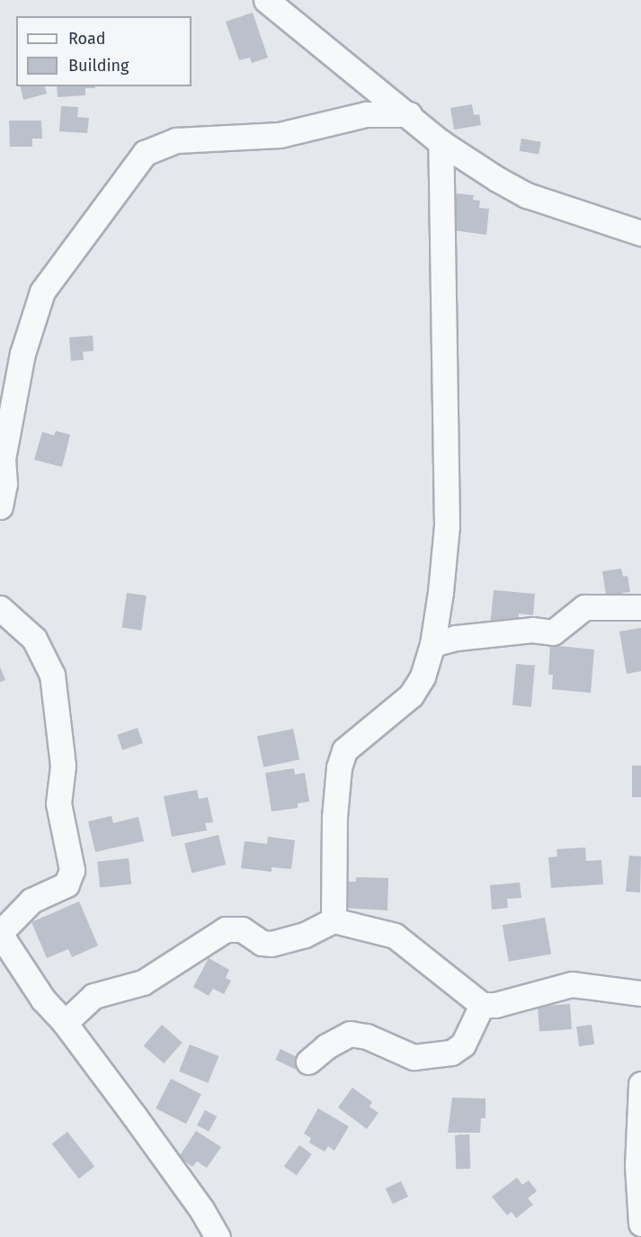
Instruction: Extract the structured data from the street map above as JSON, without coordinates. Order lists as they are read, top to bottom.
{
  "legend": ["Road", "Building"]
}
